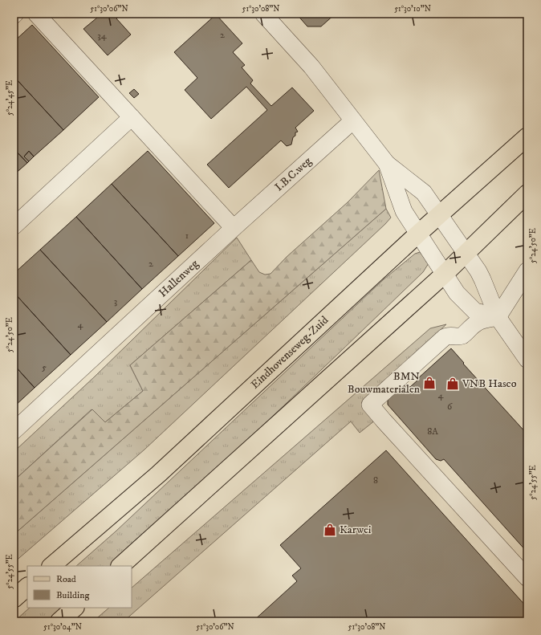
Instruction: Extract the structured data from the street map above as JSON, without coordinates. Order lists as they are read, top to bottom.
{
  "streets": {
    "main road": ["Eindhovenseweg-Zuid"],
    "street": ["I.B.C.weg", "Hallenweg"]
  },
  "crossings": [
    ["I.B.C.weg", "Hallenweg"]
  ],
  "places": {
    "shop": ["BMN Bouwmaterialen", "VNB Hasco", "Karwei"]
  },
  "house_numbers": [
    "2",
    "34",
    "1",
    "2",
    "3",
    "4",
    "5",
    "4",
    "6",
    "8A",
    "8"
  ],
  "legend": ["Road", "Building"],
  "coordinates": [
    "51°30'06\"N",
    "51°30'08\"N",
    "51°30'10\"N",
    "5°24'45\"E",
    "5°24'50\"E",
    "5°24'55\"E",
    "51°30'04\"N"
  ]
}
